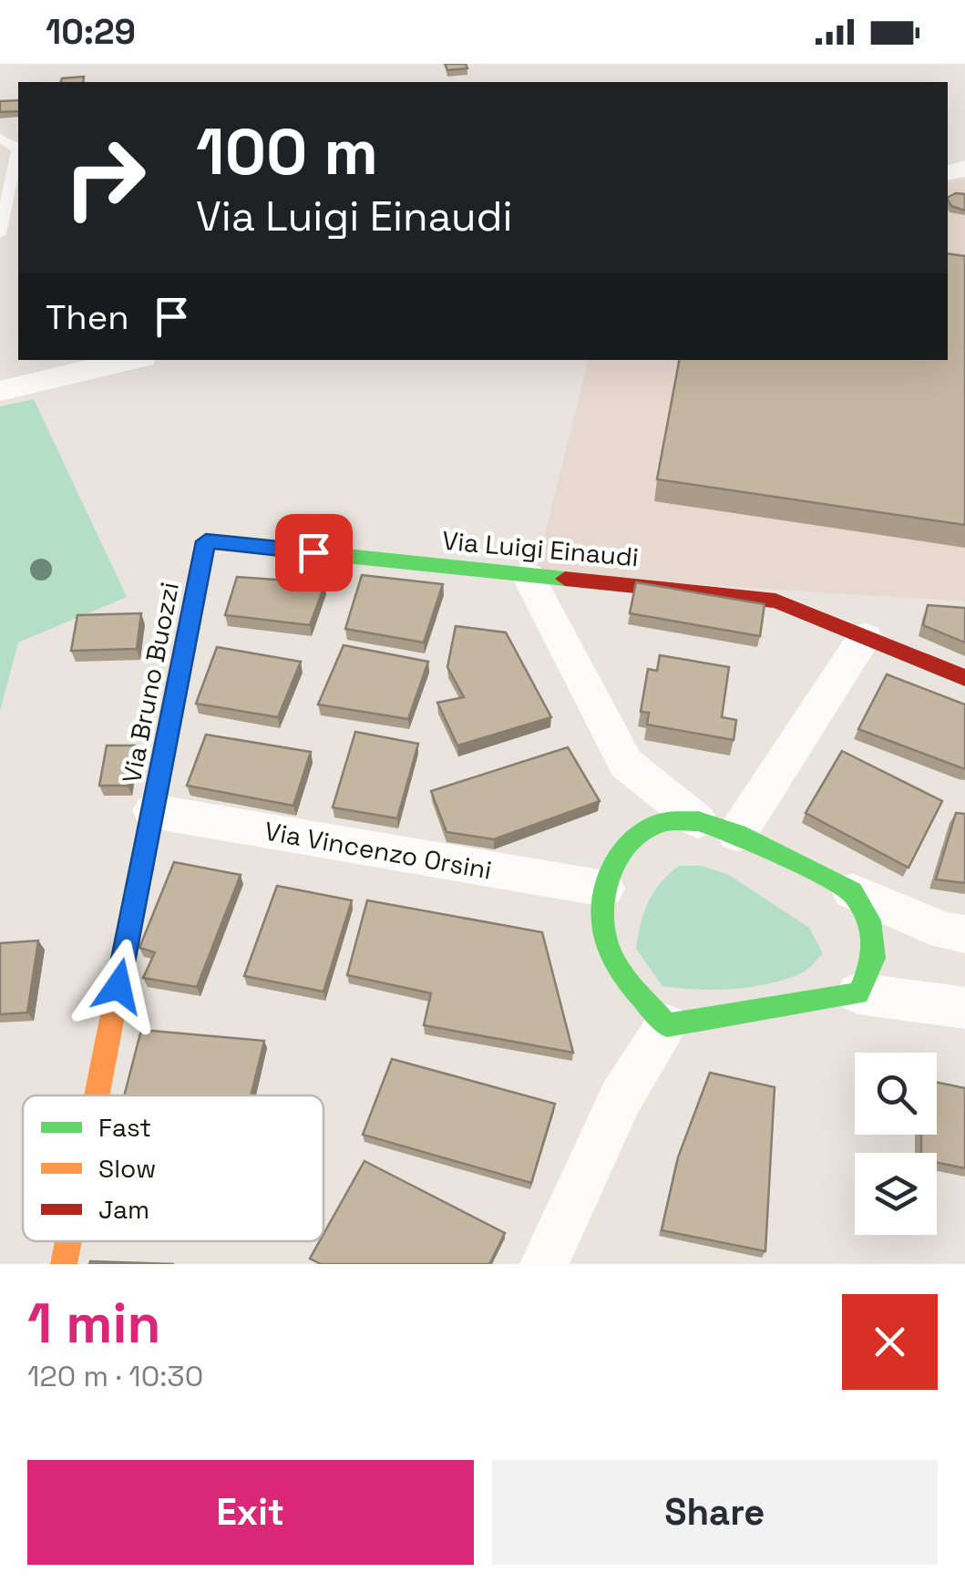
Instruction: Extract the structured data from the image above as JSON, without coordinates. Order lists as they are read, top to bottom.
{
  "streets": {
    "street": ["Via Luigi Einaudi", "Via Bruno Buozzi", "Via Vincenzo Orsini"]
  },
  "crossings": [
    ["Via Luigi Einaudi", "Via Bruno Buozzi"],
    ["Via Bruno Buozzi", "Via Vincenzo Orsini"]
  ],
  "legend": ["Fast", "Slow", "Jam"],
  "page": {
    "status": "10:29",
    "turn": ["100 m", "Via Luigi Einaudi"],
    "then": "Then",
    "heading": ["1 min", "120 m · 10:30"],
    "buttons": ["Exit", "Share"]
  }
}
